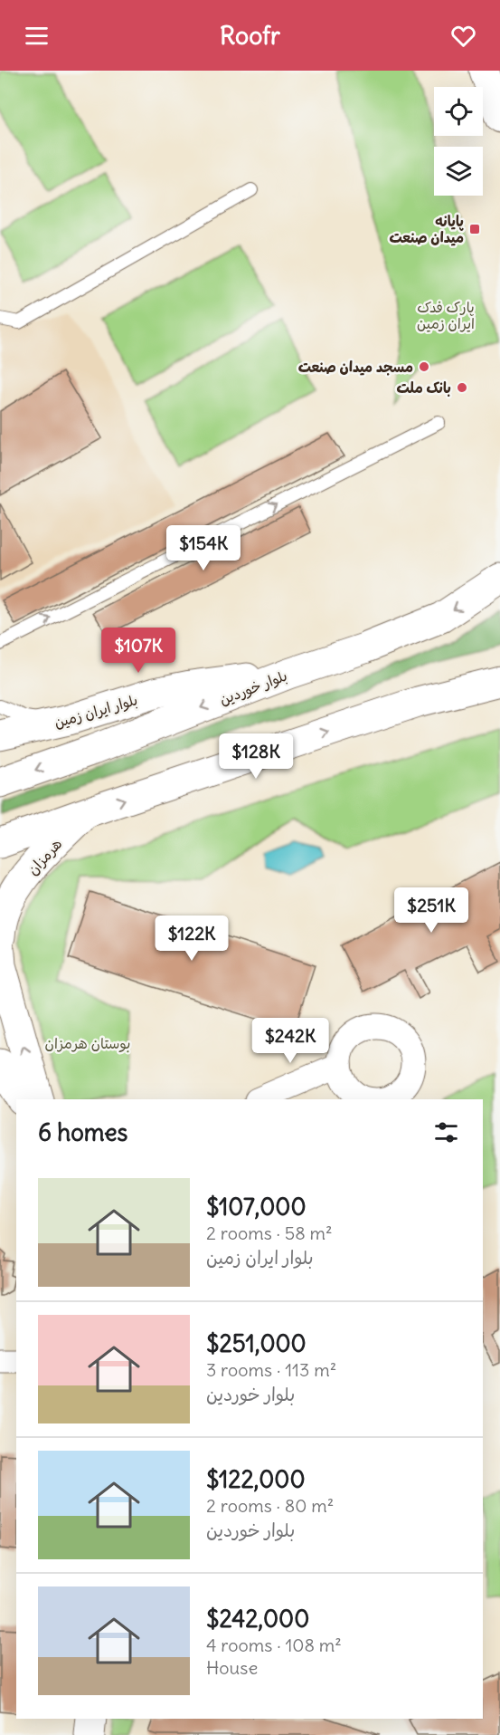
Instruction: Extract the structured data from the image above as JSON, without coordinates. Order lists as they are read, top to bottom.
{
  "streets": {
    "main road": ["بلوار خوردین", "بلوار ایران زمین", "هرمزان"]
  },
  "crossings": [
    ["بلوار خوردین", "بلوار ایران زمین"]
  ],
  "parks": ["پارک فدک ایران زمین", "بوستان هرمزان"],
  "places": {
    "transit": ["پایانه میدان صنعت"],
    "other": ["مسجد میدان صنعت", "بانک ملت"]
  },
  "page": {
    "header": "Roofr",
    "price": [
      "$154K",
      "$107K",
      "$128K",
      "$251K",
      "$122K",
      "$242K"
    ],
    "heading": "6 homes",
    "list": [
      {
        "name": "$107,000",
        "note": "2 rooms · 58 m² · بلوار ایران زمین"
      },
      {
        "name": "$251,000",
        "note": "3 rooms · 113 m² · بلوار خوردین"
      },
      {
        "name": "$122,000",
        "note": "2 rooms · 80 m² · بلوار خوردین"
      },
      {
        "name": "$242,000",
        "note": "4 rooms · 108 m² · House"
      }
    ]
  }
}
